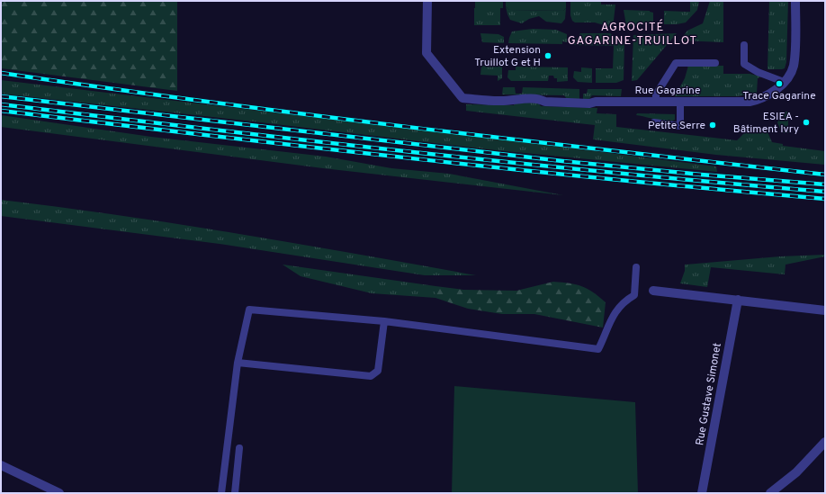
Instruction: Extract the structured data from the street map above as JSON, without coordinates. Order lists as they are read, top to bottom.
{
  "streets": {
    "street": ["Rue Gagarine", "Rue Gustave Simonet"]
  },
  "districts": ["AGROCITÉ GAGARINE-TRUILLOT"],
  "places": [
    "Extension Truillot G et H",
    "Trace Gagarine",
    "ESIEA - Bâtiment Ivry",
    "Petite Serre"
  ]
}
